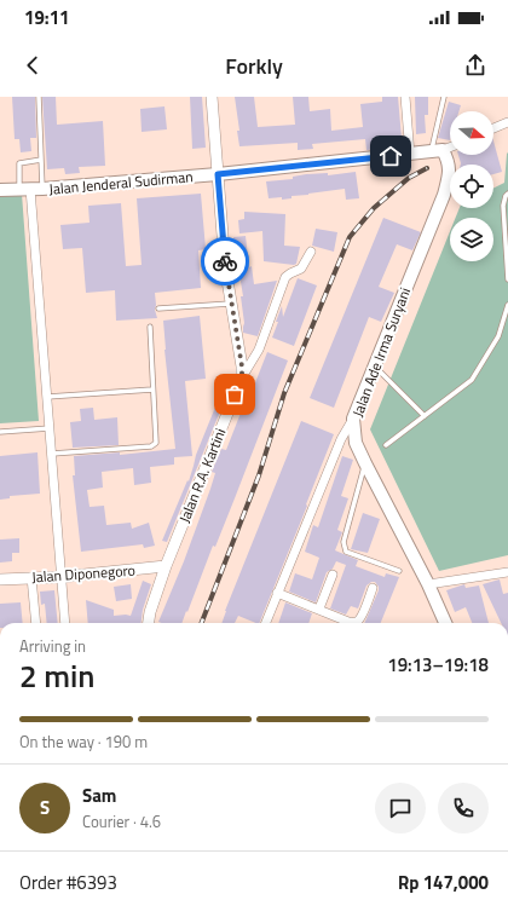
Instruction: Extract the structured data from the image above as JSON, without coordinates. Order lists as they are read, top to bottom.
{
  "streets": {
    "main road": ["Jalan Jenderal Sudirman", "Jalan Ade Irma Suryani"],
    "street": ["Jalan R.A. Kartini", "Jalan Diponegoro"]
  },
  "crossings": [
    ["Jalan Jenderal Sudirman", "Jalan Ade Irma Suryani"],
    ["Jalan Jenderal Sudirman", "Jalan R.A. Kartini"],
    ["Jalan R.A. Kartini", "Jalan Diponegoro"]
  ],
  "north": "right",
  "page": {
    "status": "19:11",
    "header": "Forkly",
    "heading": ["2 min", "Arriving in", "19:13–19:18"],
    "panel": [
      "Sam",
      "Courier · 4.6",
      "Order #6393",
      "Rp 147,000"
    ],
    "bar": "On the way · 190 m",
    "round": "S"
  }
}
